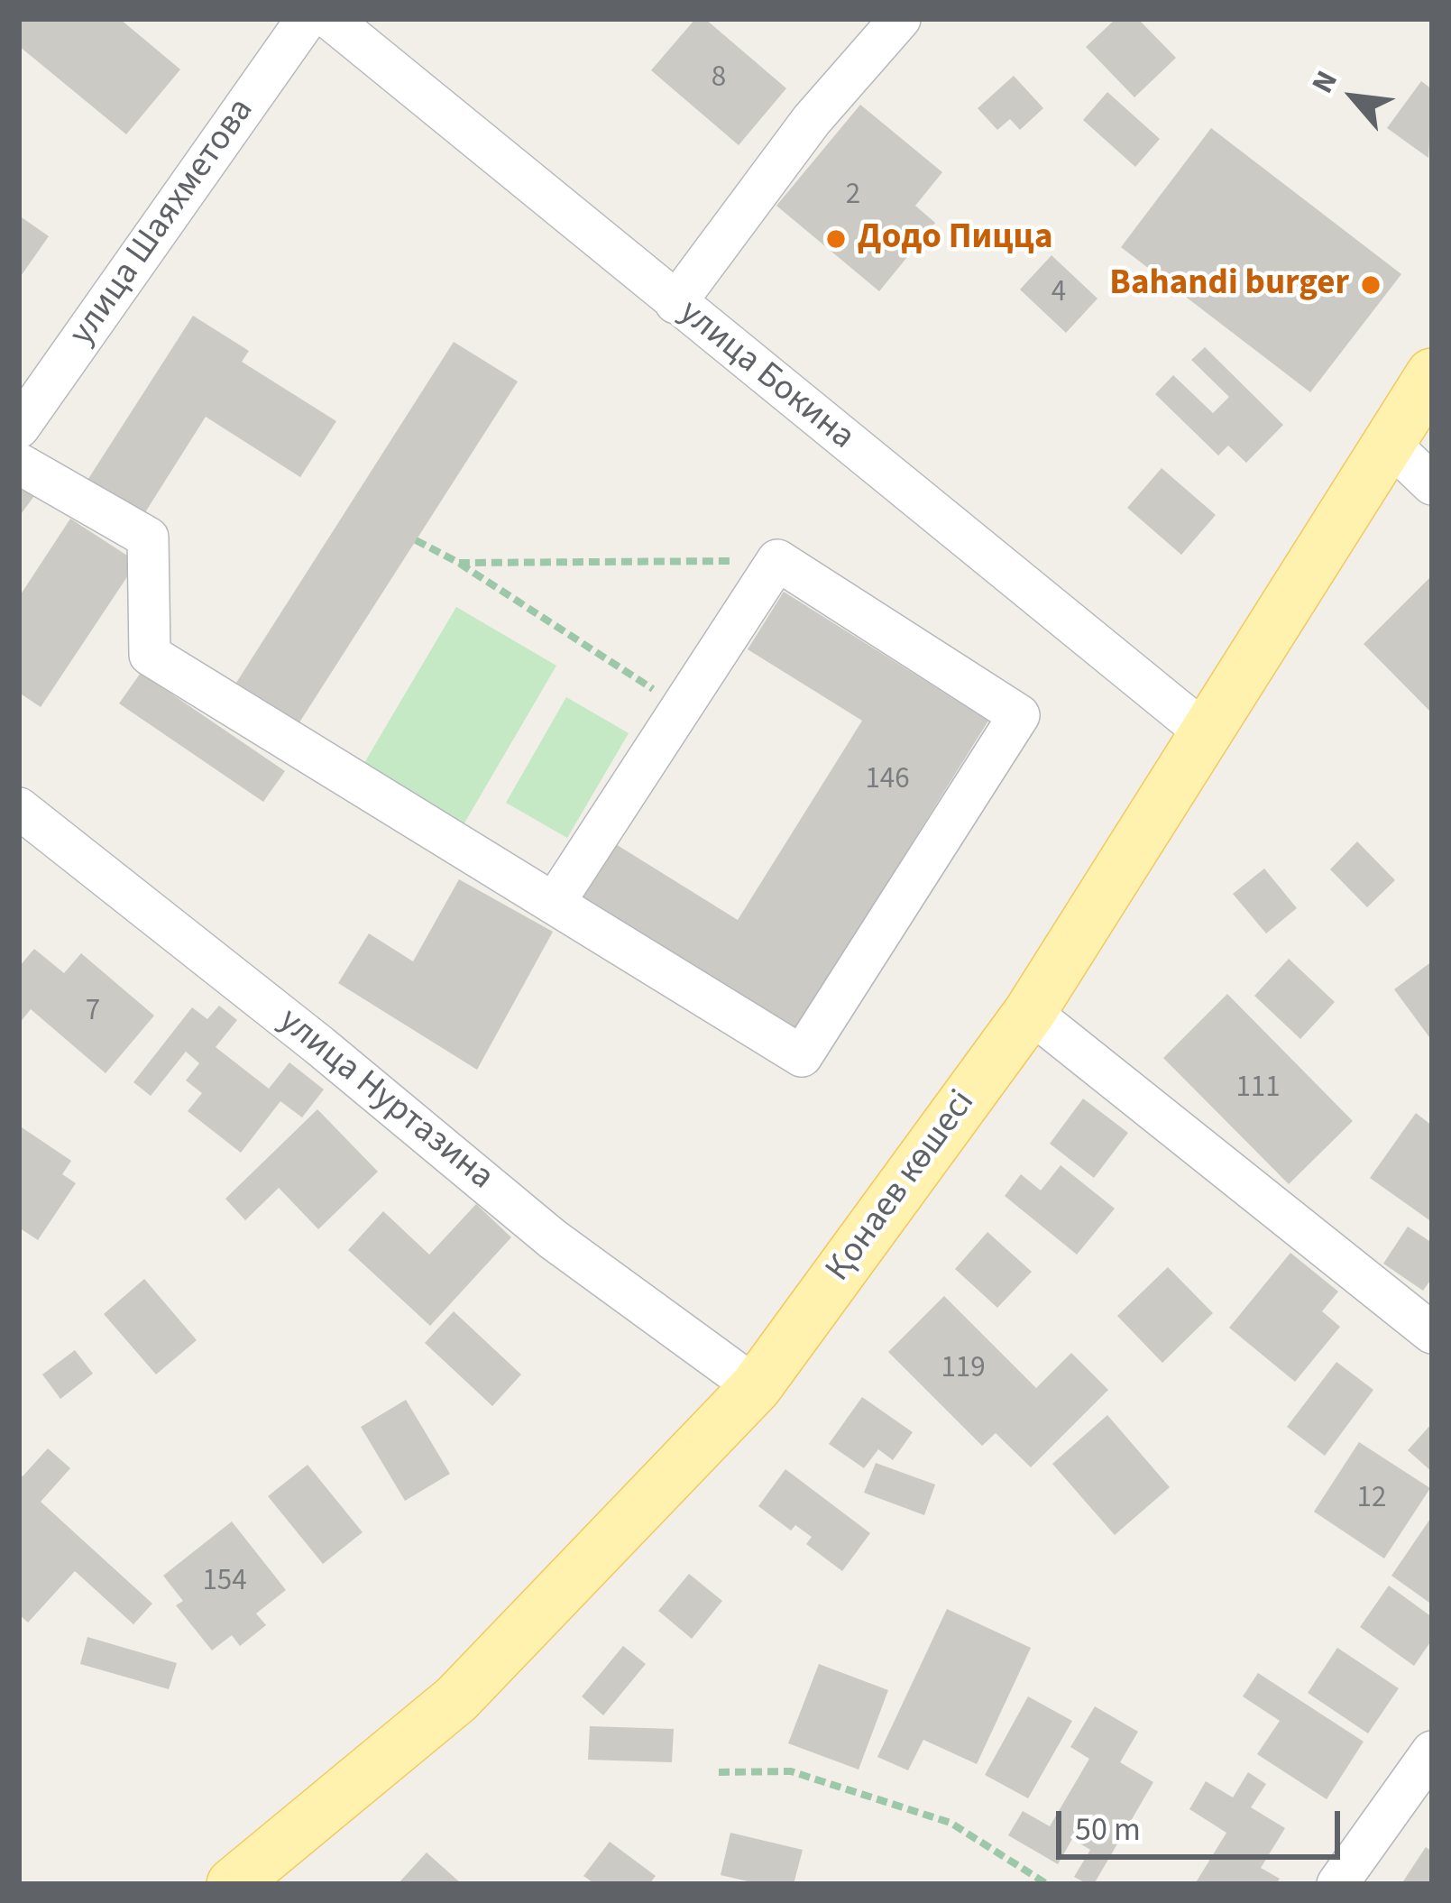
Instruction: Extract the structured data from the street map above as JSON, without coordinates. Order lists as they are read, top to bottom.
{
  "streets": {
    "main road": ["Қонаев көшесі"],
    "street": ["улица Шаяхметова", "улица Бокина", "улица Нуртазина"]
  },
  "crossings": [
    ["улица Бокина", "Қонаев көшесі"],
    ["улица Нуртазина", "Қонаев көшесі"]
  ],
  "places": ["Додо Пицца", "Bahandi burger"],
  "house_numbers": [
    "8",
    "2",
    "4",
    "146",
    "7",
    "111",
    "119",
    "12",
    "154"
  ],
  "scale_bar": "50 m",
  "north": "top left"
}
